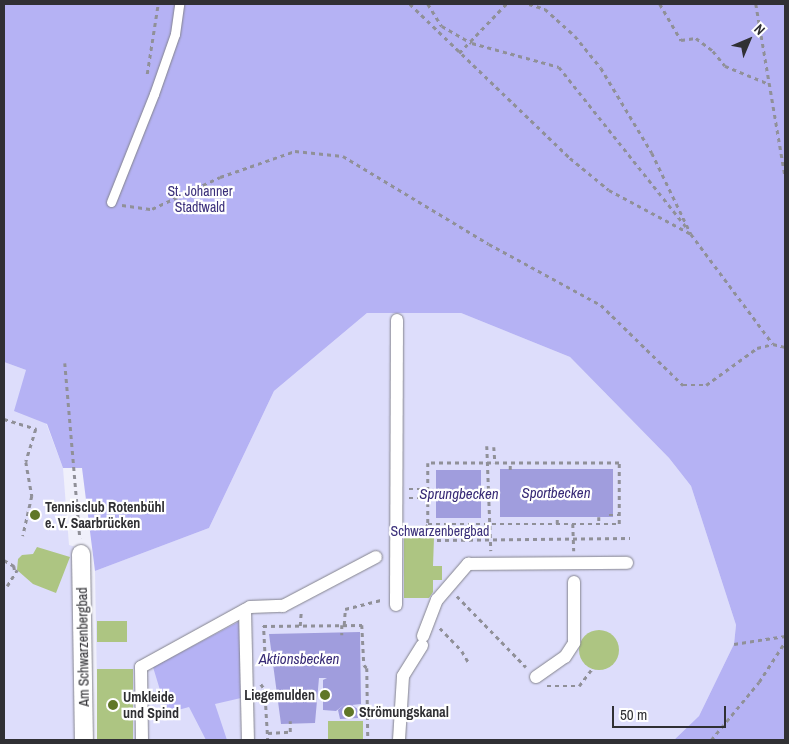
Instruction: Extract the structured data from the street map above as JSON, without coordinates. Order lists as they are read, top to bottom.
{
  "streets": {
    "street": ["Am Schwarzenbergbad"]
  },
  "water": ["Sportbecken", "Sprungbecken", "Aktionsbecken"],
  "parks": ["St. Johanner Stadtwald", "Schwarzenbergbad"],
  "places": [
    "Tennisclub Rotenbühl e. V. Saarbrücken",
    "Liegemulden",
    "Umkleide und Spind",
    "Strömungskanal"
  ],
  "scale_bar": "50 m",
  "north": "top right"
}
